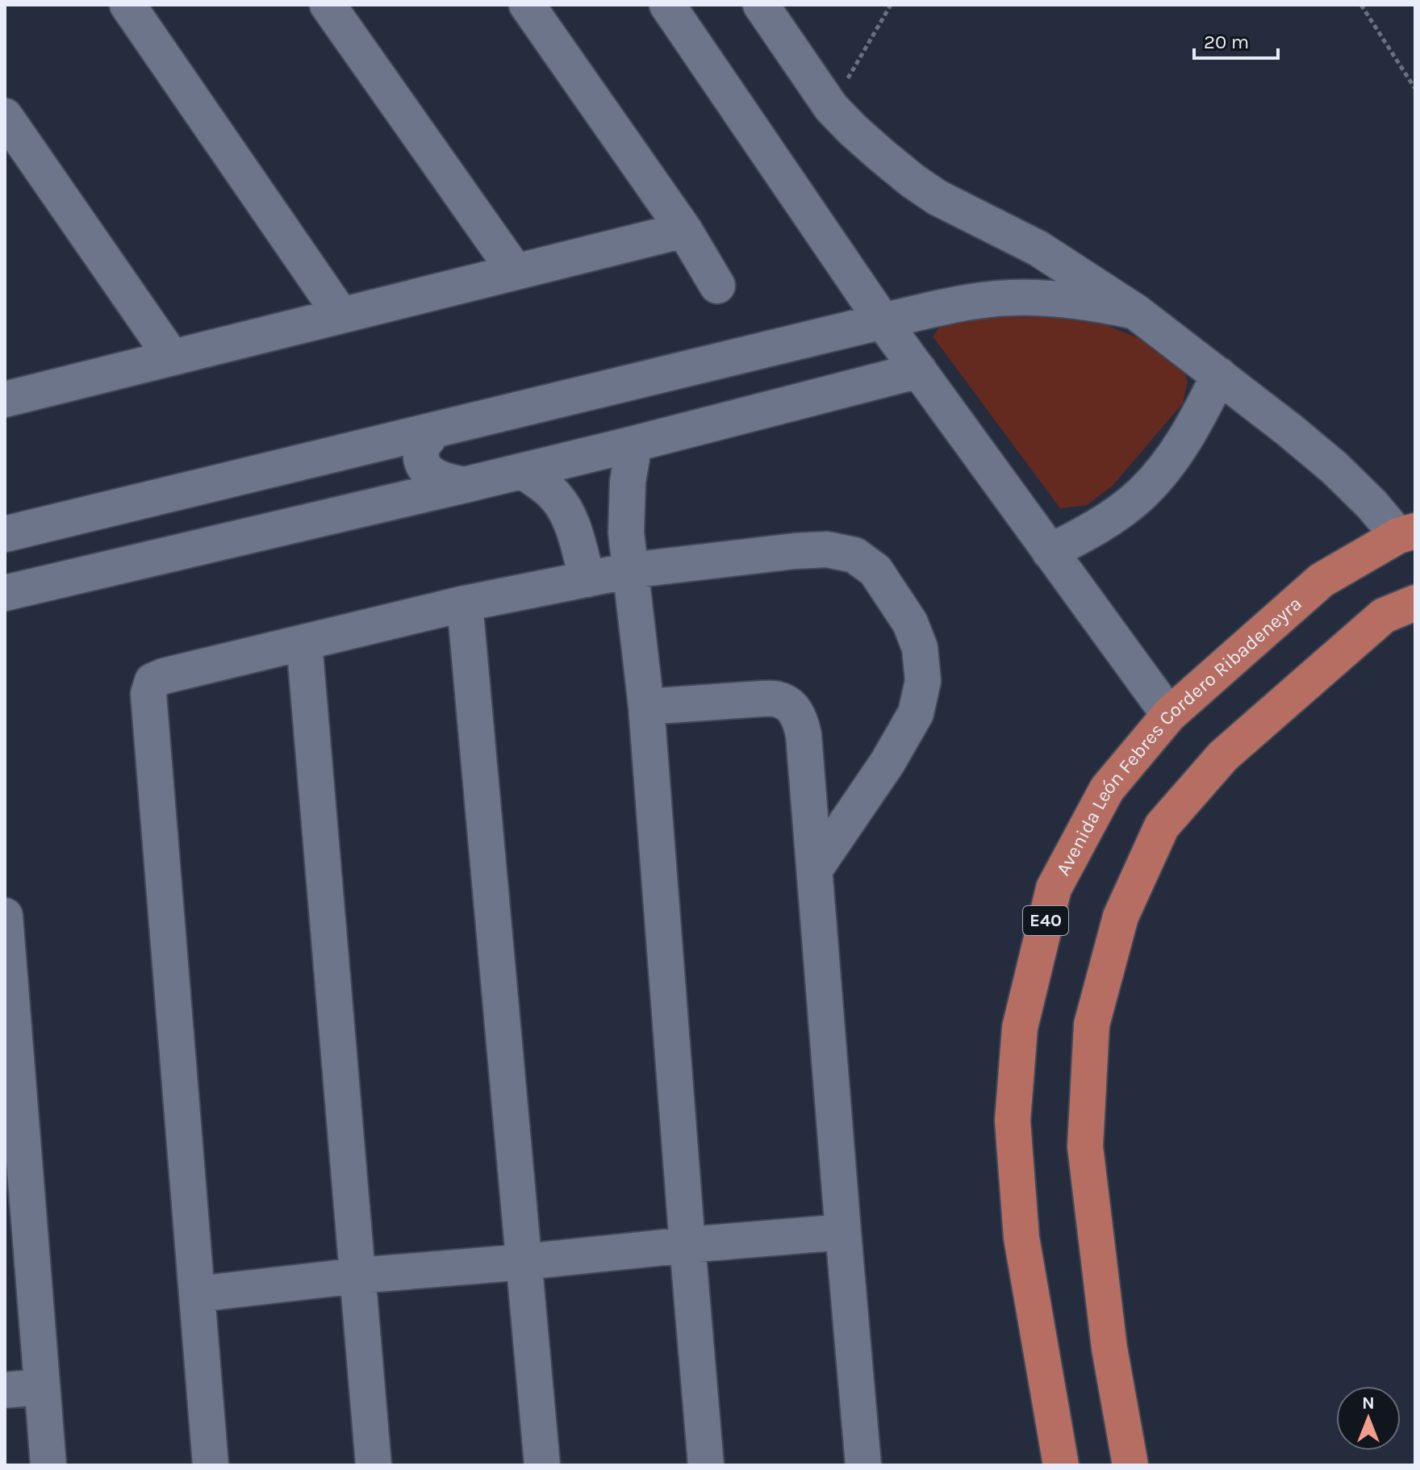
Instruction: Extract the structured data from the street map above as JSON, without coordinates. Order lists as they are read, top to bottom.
{
  "streets": {
    "highway": ["Avenida León Febres Cordero Ribadeneyra", "E40"]
  },
  "scale_bar": "20 m",
  "north": "top"
}
